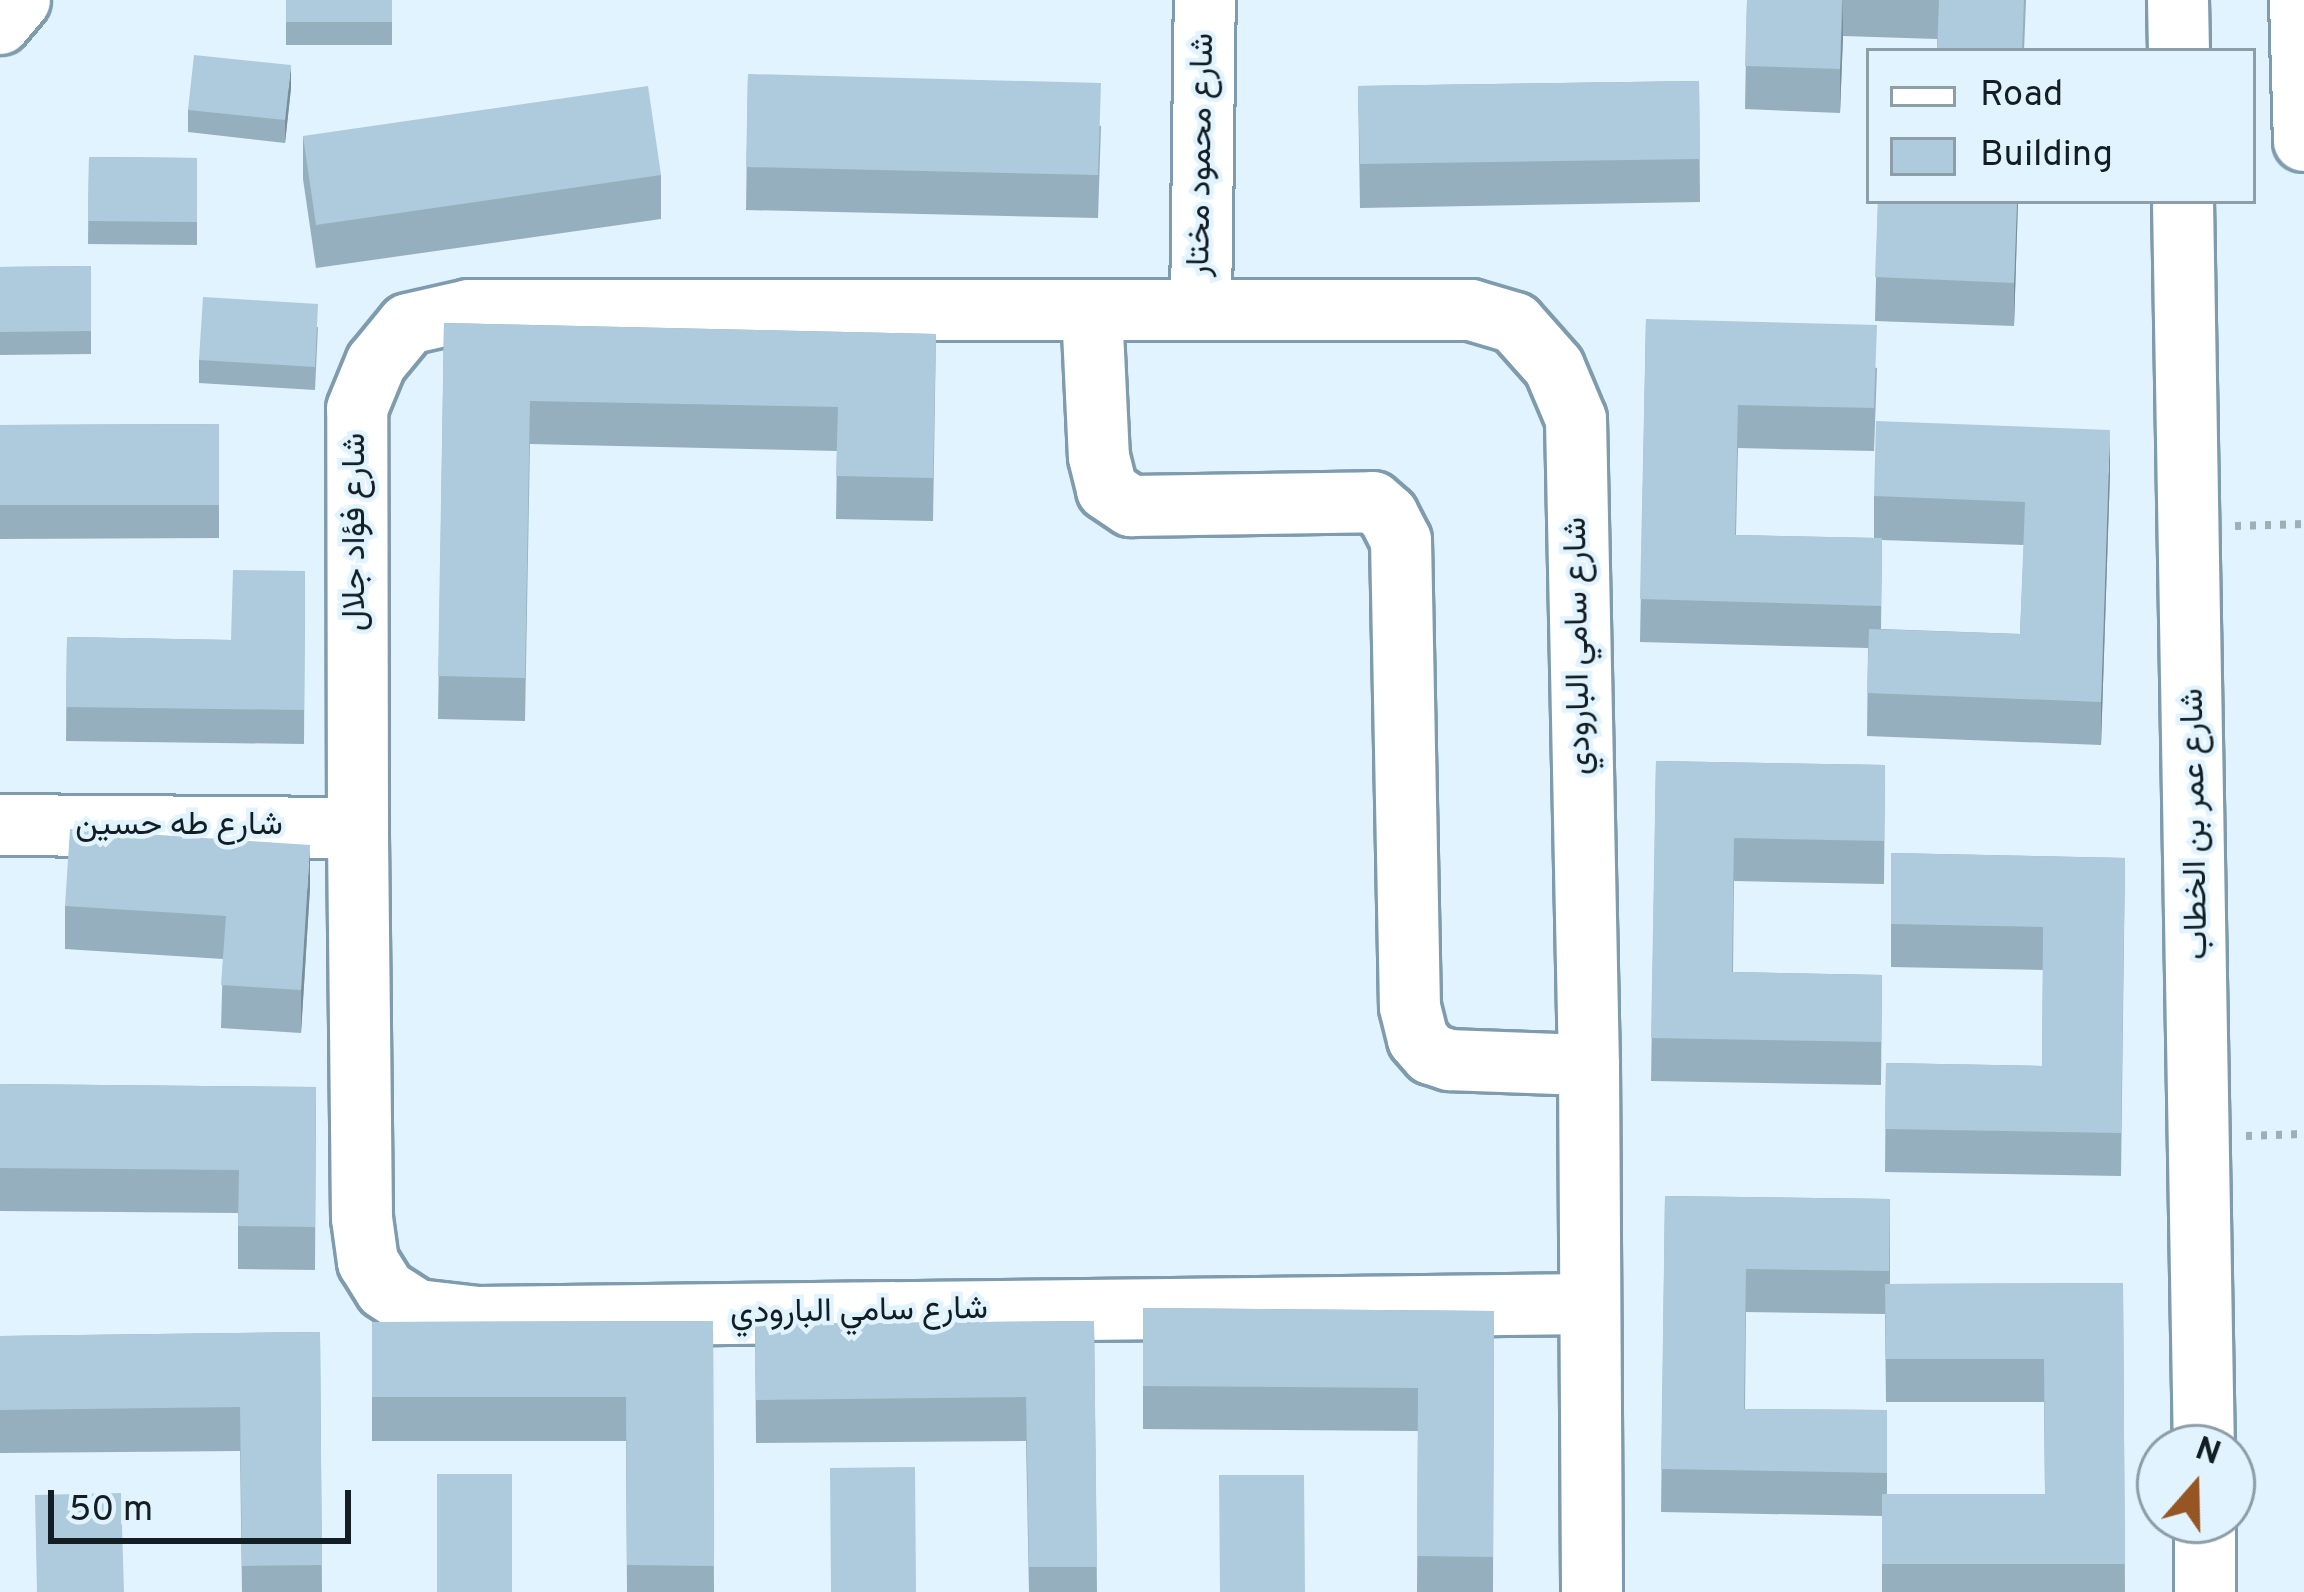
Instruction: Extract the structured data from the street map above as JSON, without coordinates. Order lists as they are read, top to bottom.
{
  "streets": {
    "street": [
      "شارع محمود مختار",
      "شارع فؤاد جلال",
      "شارع سامي البارودي",
      "شارع عمر بن الخطاب",
      "شارع طه حسين"
    ]
  },
  "crossings": [
    ["شارع محمود مختار", "شارع فؤاد جلال"],
    ["شارع محمود مختار", "شارع سامي البارودي"],
    ["شارع فؤاد جلال", "شارع سامي البارودي"],
    ["شارع فؤاد جلال", "شارع طه حسين"]
  ],
  "legend": ["Road", "Building"],
  "scale_bar": "50 m",
  "north": "top"
}
